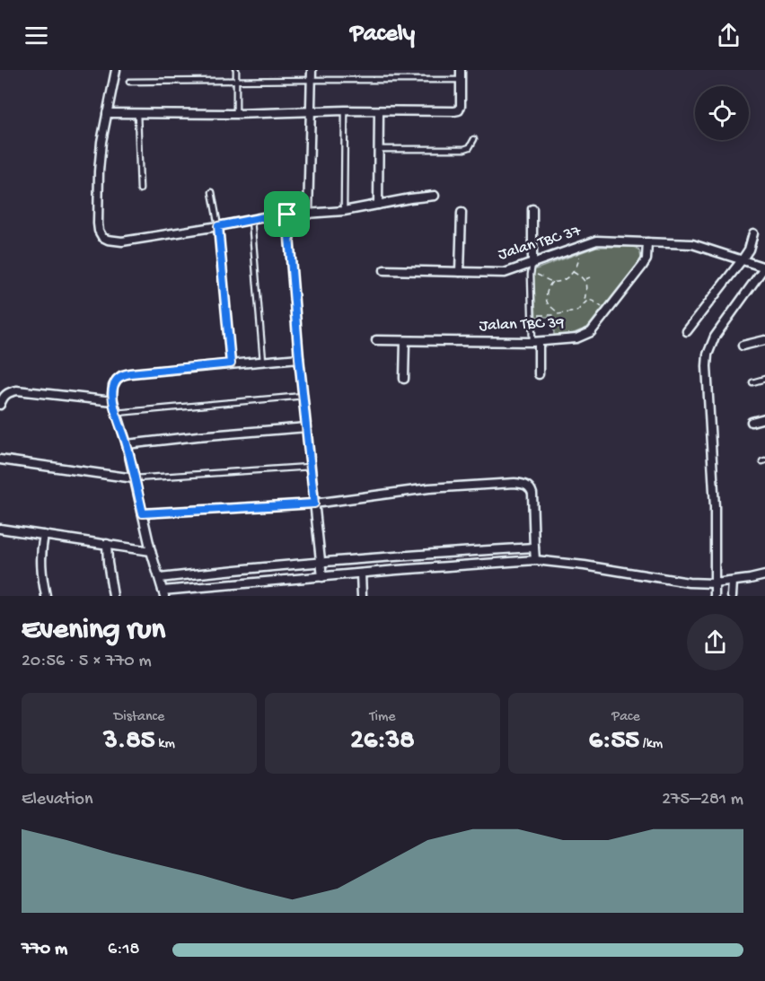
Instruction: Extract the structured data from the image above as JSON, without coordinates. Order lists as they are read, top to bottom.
{
  "streets": {
    "street": ["Jalan TBC 37", "Jalan TBC 39"]
  },
  "crossings": [
    ["Jalan TBC 37", "Jalan TBC 39"]
  ],
  "page": {
    "header": "Pacely",
    "heading": ["Evening run", "20:56 · 5 × 770 m"],
    "stats": [
      ["Distance", "3.85 km"],
      ["Time", "26:38"],
      ["Pace", "6:55 /km"]
    ],
    "chart": ["Elevation", "275–281 m"],
    "list": [
      {
        "name": "770 m",
        "note": "6:18"
      }
    ]
  }
}
